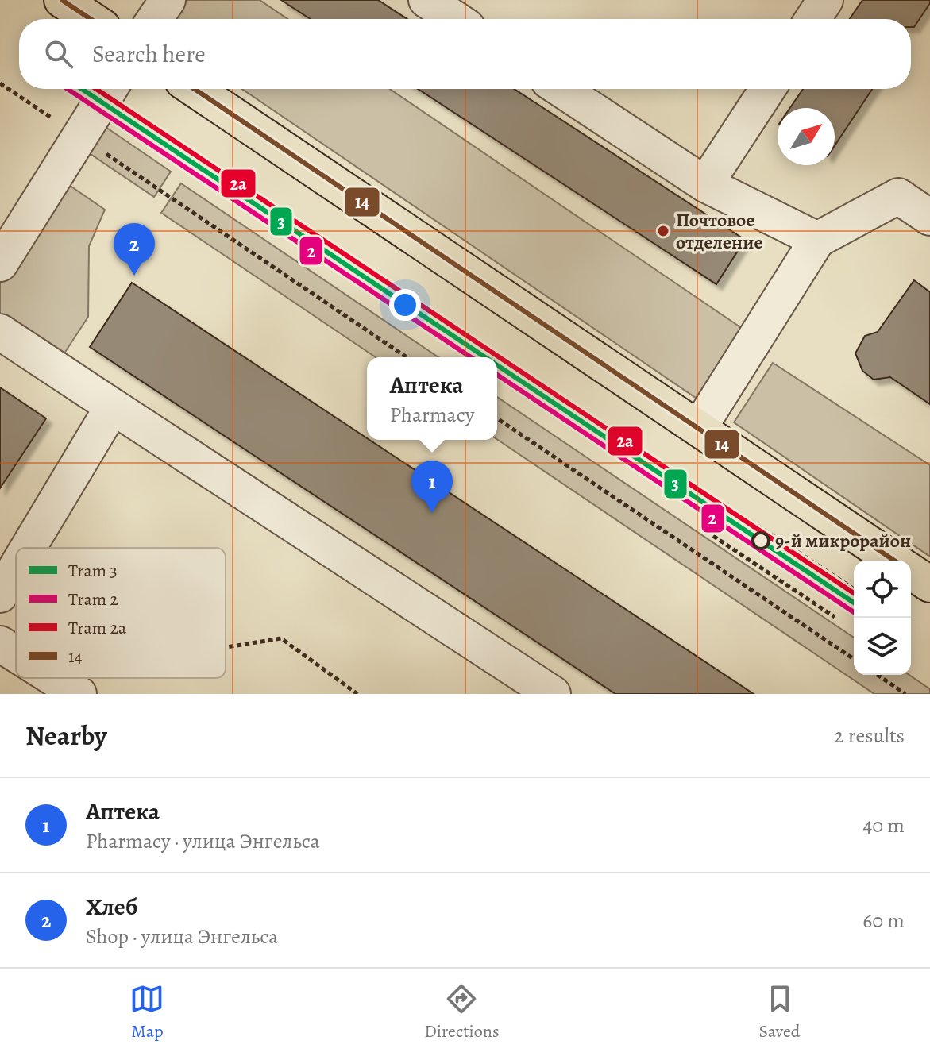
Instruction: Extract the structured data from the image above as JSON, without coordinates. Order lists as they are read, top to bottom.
{
  "places": ["Почтовое отделение", "9-й микрорайон"],
  "lines": [
    "transit line 14",
    "tram line 3",
    "tram line 2",
    "tram line 2а"
  ],
  "legend": [
    "Tram 3",
    "Tram 2",
    "Tram 2а",
    "14"
  ],
  "north": "top right",
  "page": {
    "search": "Search here",
    "pins": ["2", "1"],
    "popup": ["Аптека", "Pharmacy"],
    "heading": ["Nearby", "2 results"],
    "list": [
      {
        "mark": "1",
        "name": "Аптека",
        "note": "Pharmacy · улица Энгельса",
        "value": "40 m"
      },
      {
        "mark": "2",
        "name": "Хлеб",
        "note": "Shop · улица Энгельса",
        "value": "60 m"
      }
    ],
    "nav": ["Map", "Directions", "Saved"]
  }
}
